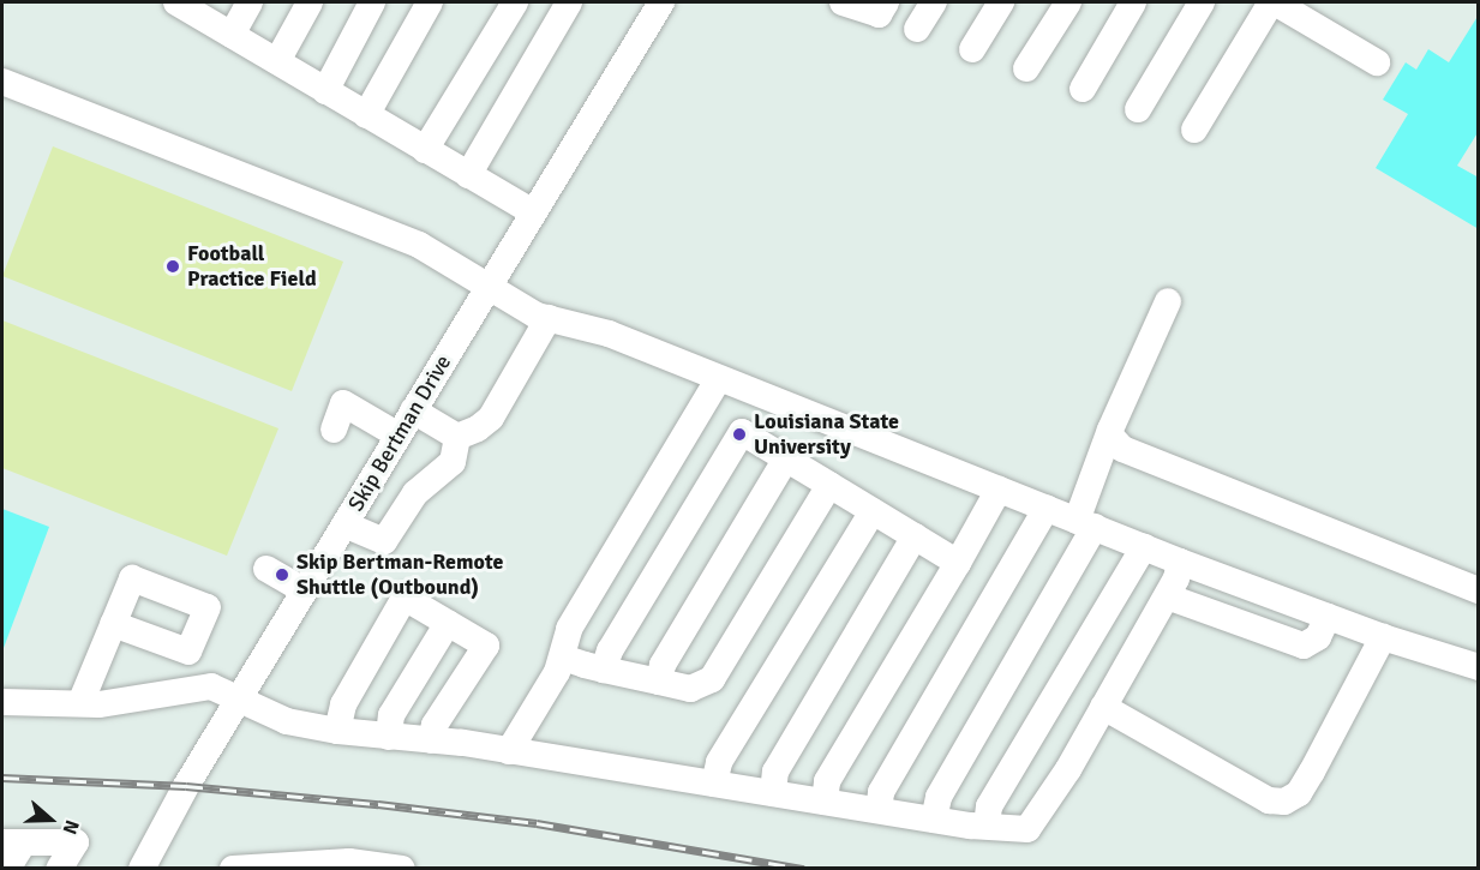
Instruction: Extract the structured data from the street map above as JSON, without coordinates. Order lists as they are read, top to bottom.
{
  "streets": {
    "street": ["Skip Bertman Drive"]
  },
  "places": ["Football Practice Field", "Louisiana State University", "Skip Bertman-Remote Shuttle (Outbound)"],
  "north": "right"
}
